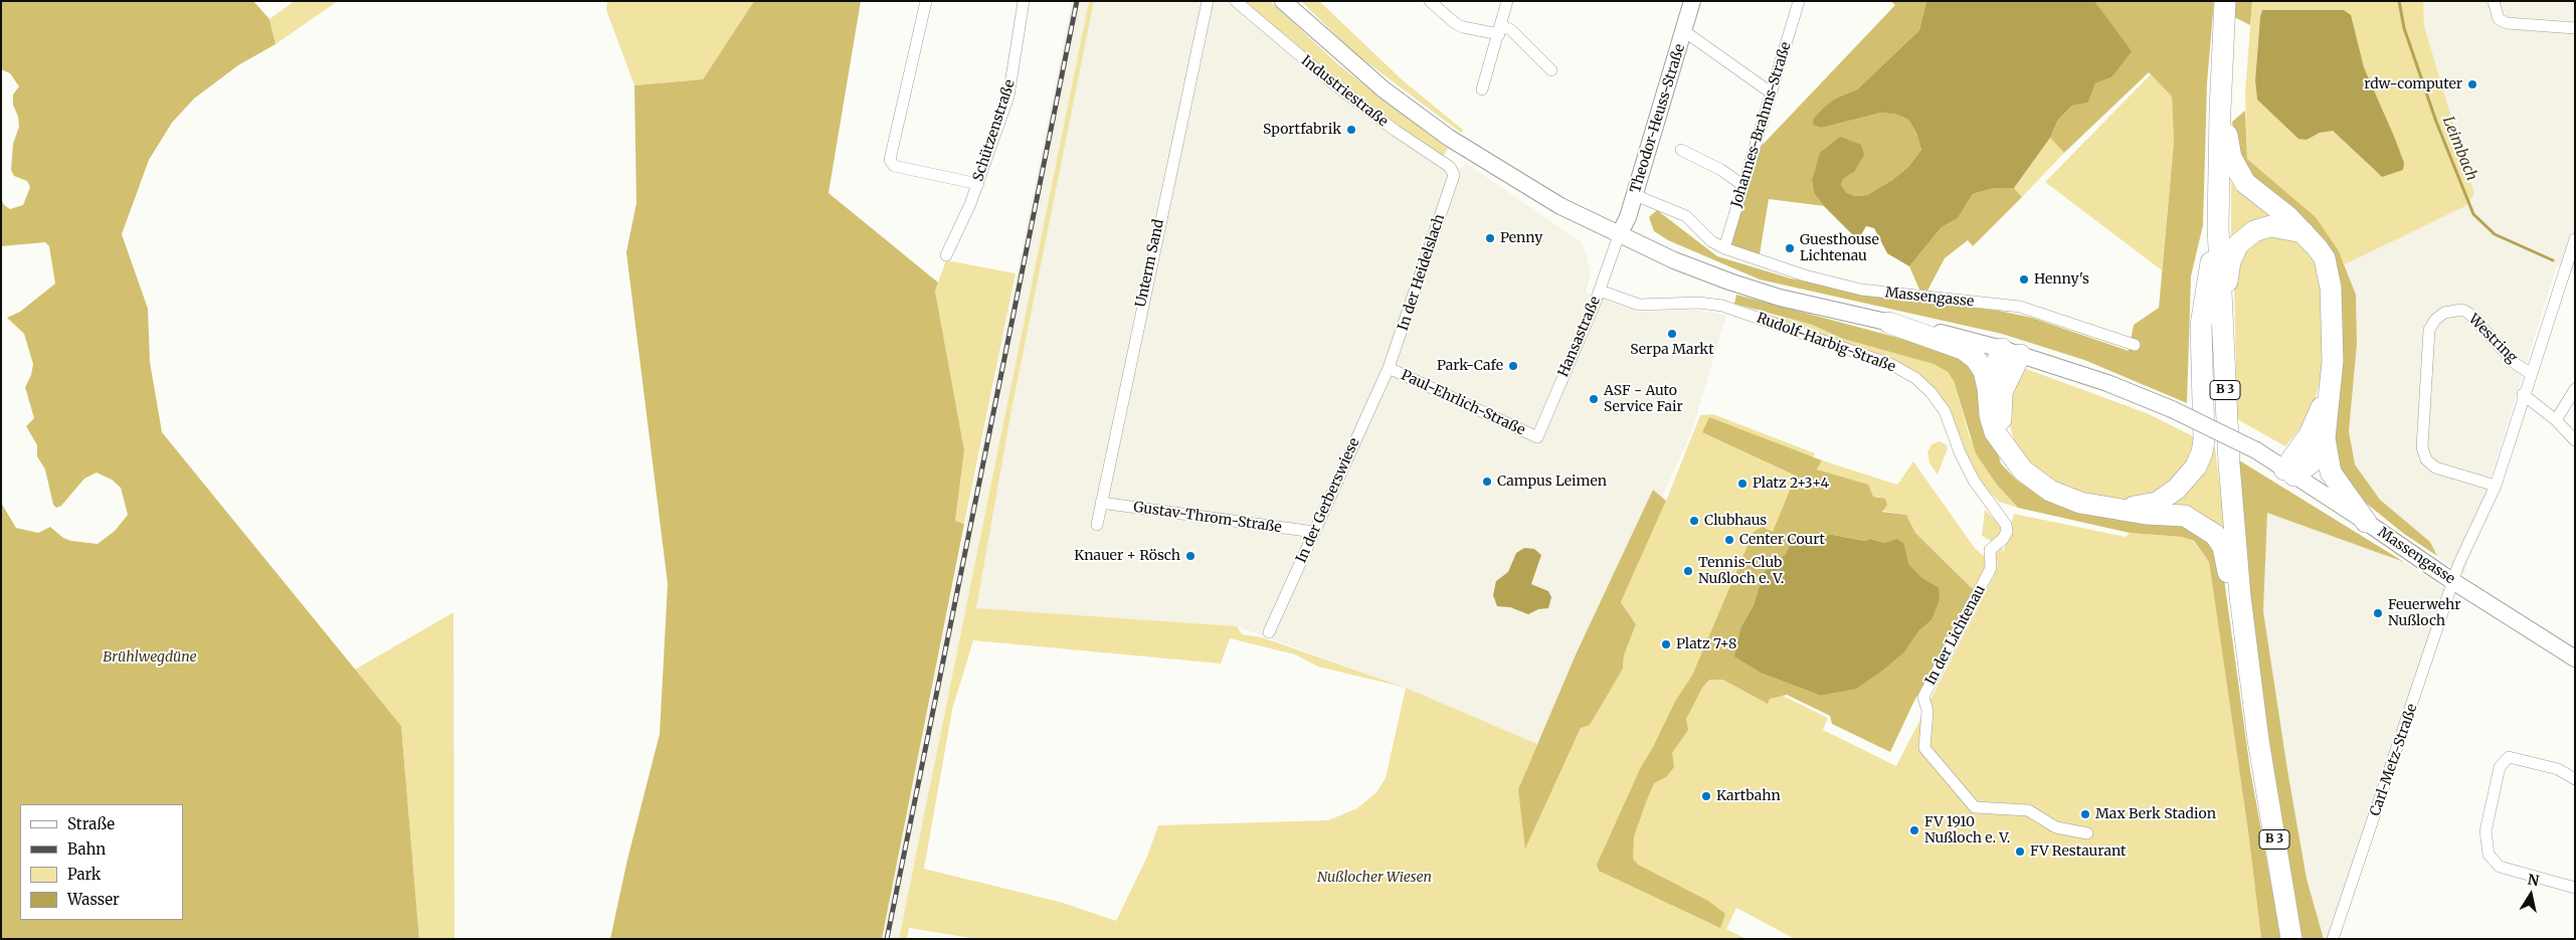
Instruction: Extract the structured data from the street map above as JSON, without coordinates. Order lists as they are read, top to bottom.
{
  "streets": {
    "highway": ["B 3"],
    "main road": ["Theodor-Heuss-Straße", "Massengasse"],
    "street": [
      "Industriestraße",
      "Johannes-Brahms-Straße",
      "Schützenstraße",
      "Unterm Sand",
      "In der Heidelslach",
      "Hansastraße",
      "Westring",
      "Rudolf-Harbig-Straße",
      "Paul-Ehrlich-Straße",
      "In der Gerberswiese",
      "Gustav-Throm-Straße",
      "In der Lichtenau",
      "Carl-Metz-Straße"
    ]
  },
  "crossings": [
    ["Industriestraße", "In der Heidelslach"],
    ["Theodor-Heuss-Straße", "Massengasse"],
    ["Theodor-Heuss-Straße", "Hansastraße"],
    ["Johannes-Brahms-Straße", "Massengasse"],
    ["Unterm Sand", "Gustav-Throm-Straße"],
    ["In der Heidelslach", "Paul-Ehrlich-Straße"],
    ["In der Heidelslach", "In der Gerberswiese"],
    ["Massengasse", "Westring"],
    ["Massengasse", "Carl-Metz-Straße"],
    ["Hansastraße", "Rudolf-Harbig-Straße"],
    ["Hansastraße", "Paul-Ehrlich-Straße"],
    ["Westring", "Carl-Metz-Straße"],
    ["Rudolf-Harbig-Straße", "In der Lichtenau"],
    ["Paul-Ehrlich-Straße", "In der Gerberswiese"],
    ["In der Gerberswiese", "Gustav-Throm-Straße"]
  ],
  "water": ["Leimbach"],
  "parks": ["Brühlwegdüne", "Nußlocher Wiesen"],
  "places": [
    "rdw-computer",
    "Sportfabrik",
    "Penny",
    "Guesthouse Lichtenau",
    "Henny's",
    "Serpa Markt",
    "Park-Cafe",
    "ASF - Auto Service Fair",
    "Campus Leimen",
    "Platz 2+3+4",
    "Clubhaus",
    "Center Court",
    "Knauer + Rösch",
    "Tennis-Club Nußloch e. V.",
    "Feuerwehr Nußloch",
    "Platz 7+8",
    "Kartbahn",
    "Max Berk Stadion",
    "FV 1910 Nußloch e. V.",
    "FV Restaurant"
  ],
  "legend": [
    "Straße",
    "Bahn",
    "Park",
    "Wasser"
  ],
  "north": "top"
}
